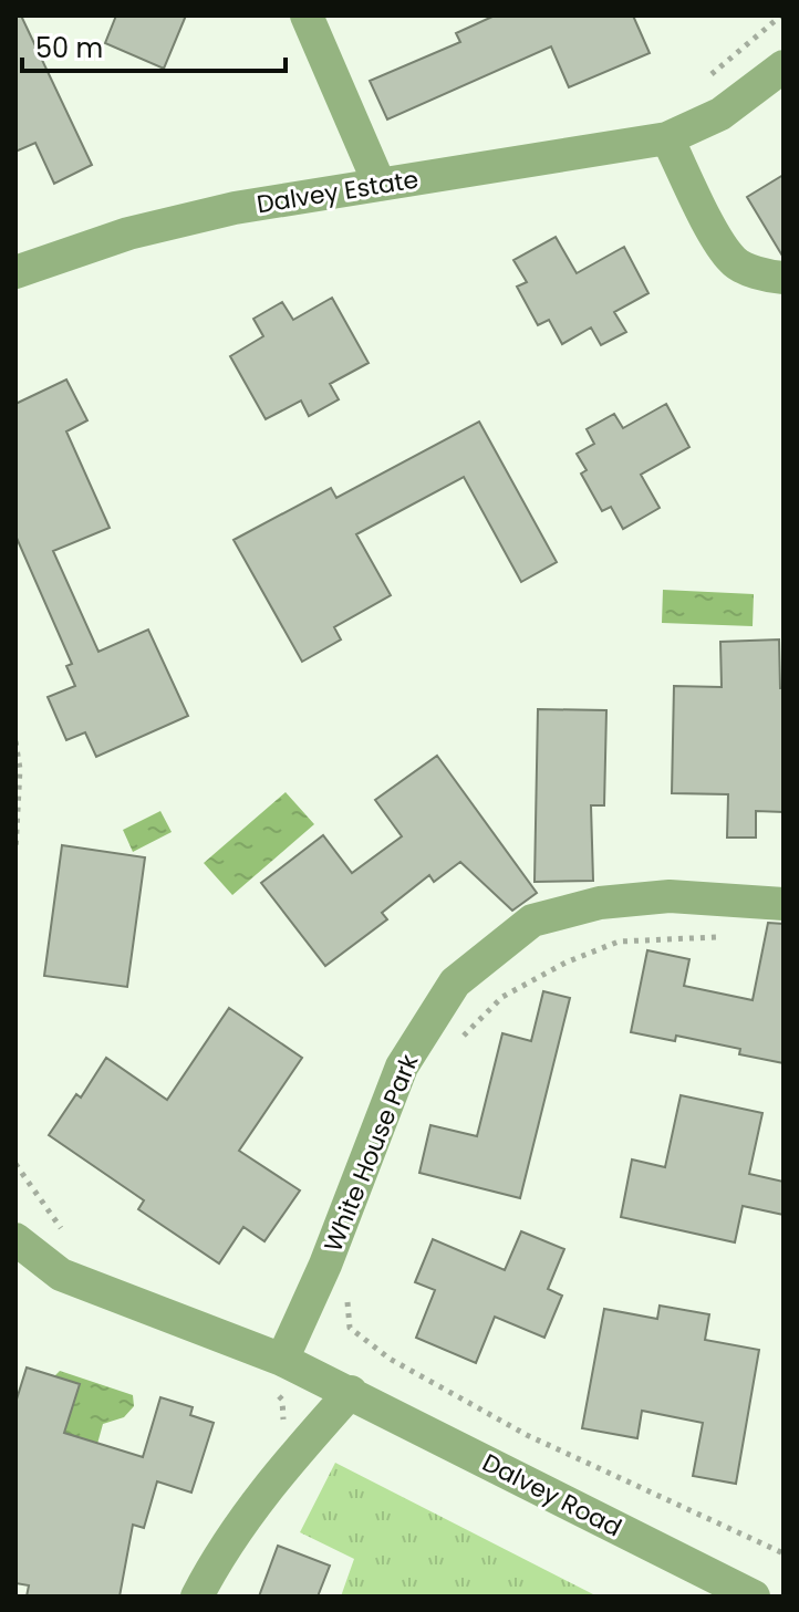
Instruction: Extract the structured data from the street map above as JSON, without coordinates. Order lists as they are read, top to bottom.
{
  "streets": {
    "street": ["Dalvey Estate", "White House Park", "Dalvey Road"]
  },
  "crossings": [
    ["White House Park", "Dalvey Road"]
  ],
  "scale_bar": "50 m"
}
